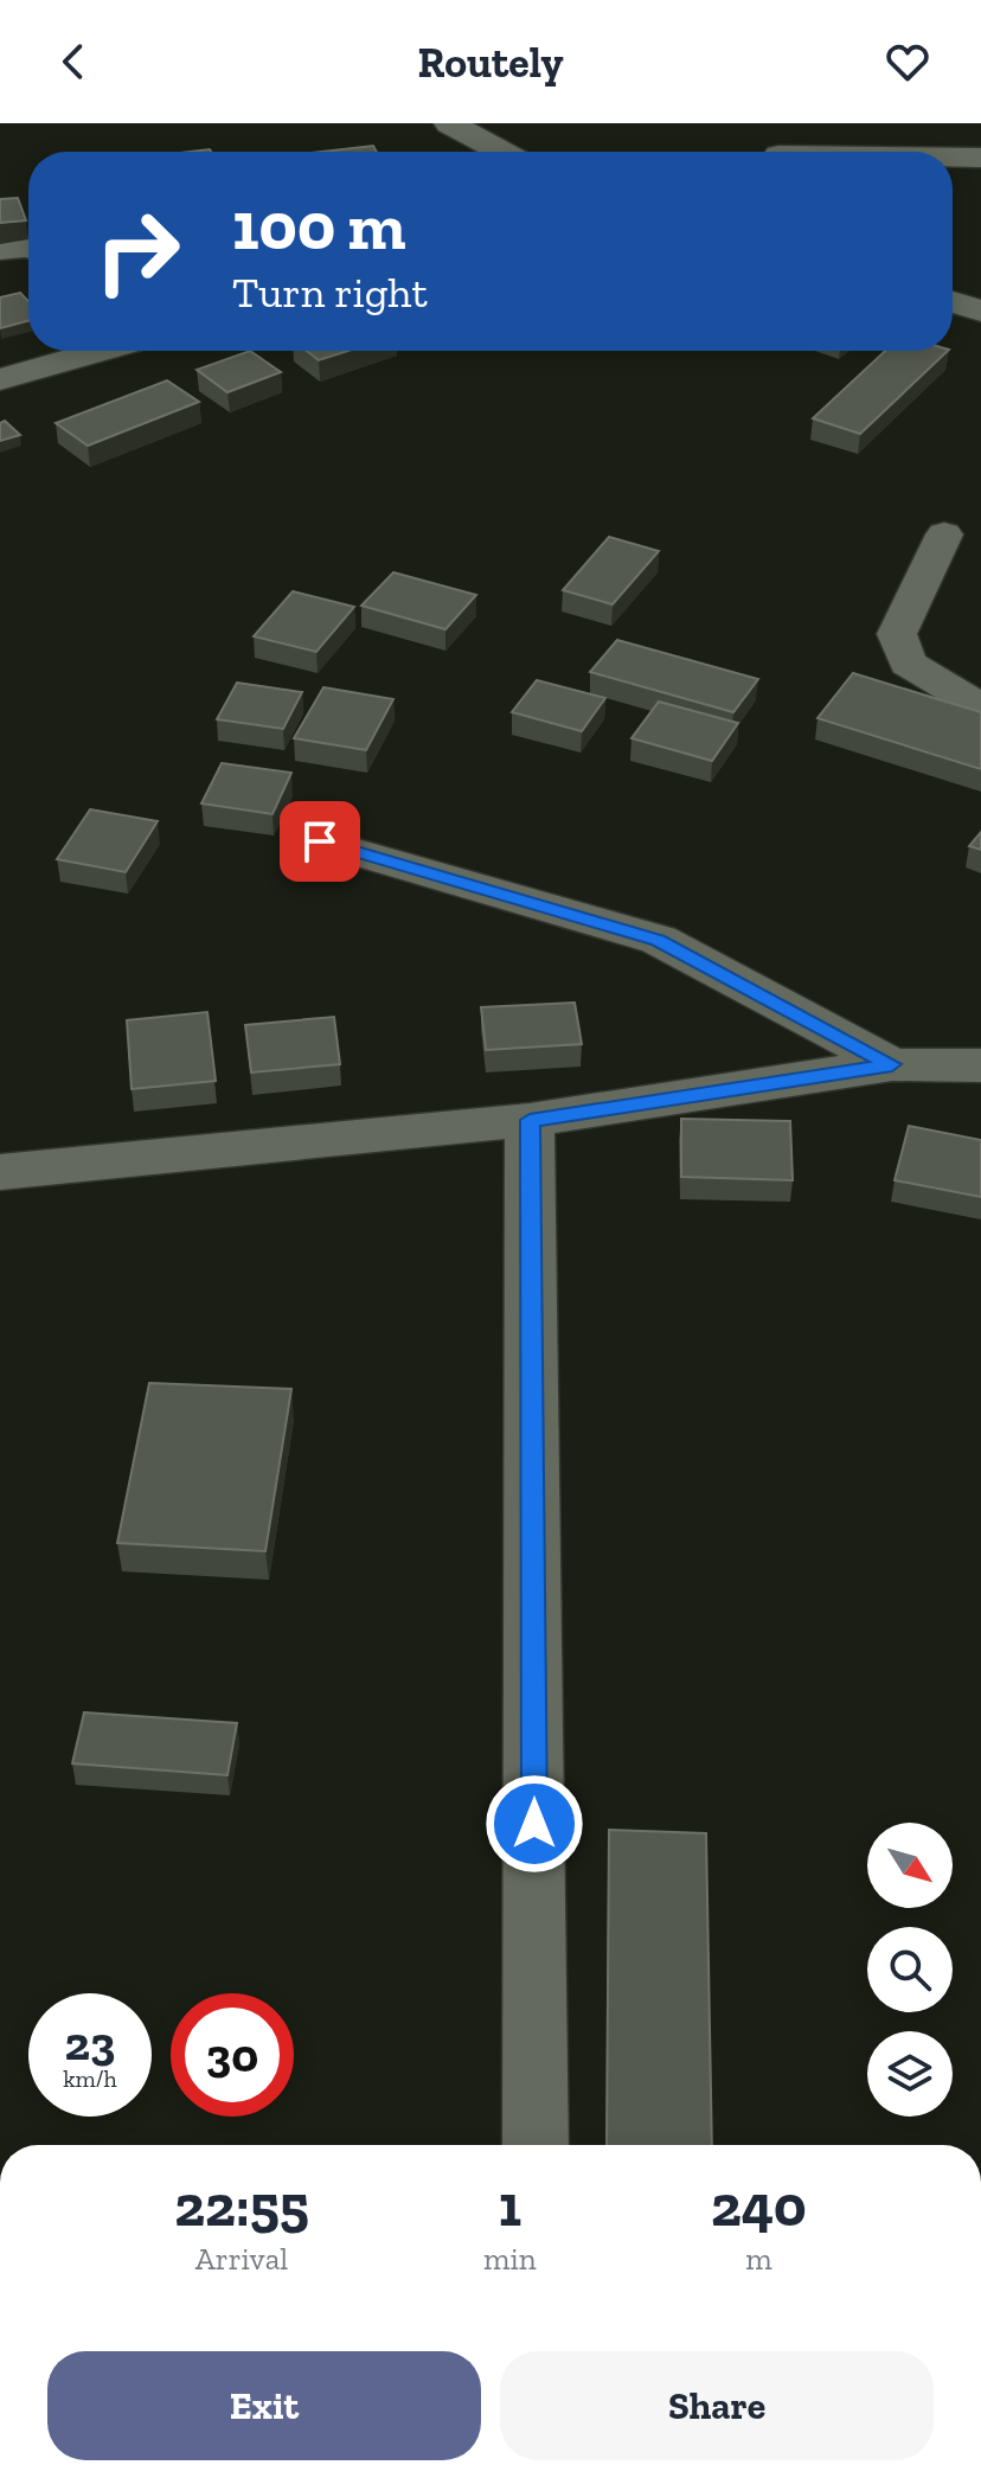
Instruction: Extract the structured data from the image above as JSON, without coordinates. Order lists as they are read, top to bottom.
{
  "north": "bottom right",
  "page": {
    "header": "Routely",
    "turn": ["100 m", "Turn right"],
    "speed": "23 km/h",
    "limit": "30",
    "eta": [
      "22:55",
      "Arrival",
      "1",
      "min",
      "240",
      "m"
    ],
    "buttons": ["Exit", "Share"]
  }
}
